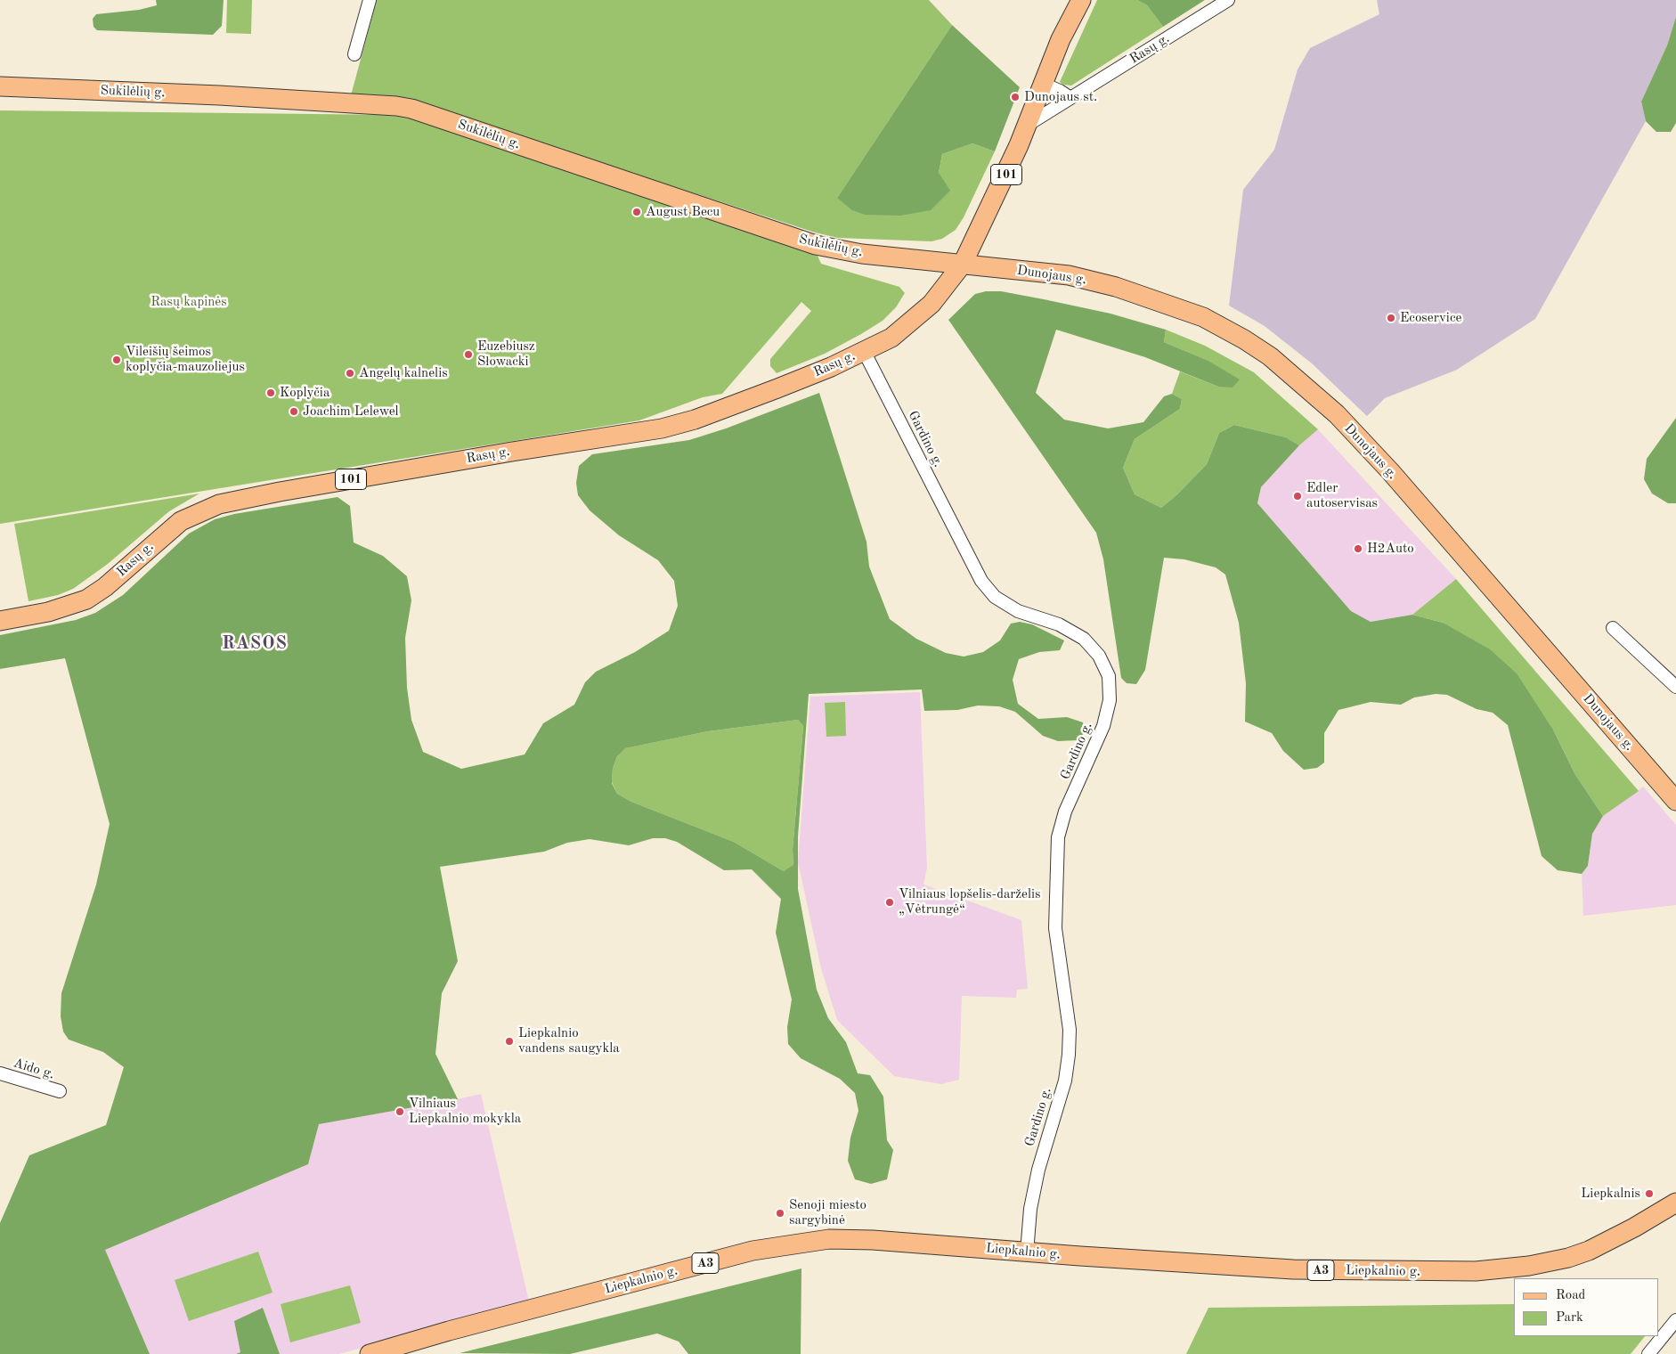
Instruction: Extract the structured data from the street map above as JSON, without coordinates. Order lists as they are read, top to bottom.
{
  "streets": {
    "main road": [
      "Rasų g.",
      "Sukilėlių g.",
      "101",
      "Dunojaus g.",
      "Liepkalnio g.",
      "A3"
    ],
    "street": ["Gardino g.", "Aido g."]
  },
  "crossings": [
    ["Rasų g.", "Sukilėlių g."],
    ["Rasų g.", "101"],
    ["Rasų g.", "Dunojaus g."],
    ["Rasų g.", "Gardino g."],
    ["Sukilėlių g.", "101"],
    ["Sukilėlių g.", "Dunojaus g."],
    ["101", "Dunojaus g."],
    ["Gardino g.", "Liepkalnio g."]
  ],
  "districts": ["RASOS"],
  "parks": ["Rasų kapinės"],
  "places": [
    "Dunojaus st.",
    "August Becu",
    "Ecoservice",
    "Euzebiusz Słowacki",
    "Vileišių šeimos koplyčia-mauzoliejus",
    "Angelų kalnelis",
    "Koplyčia",
    "Joachim Lelewel",
    "Edler autoservisas",
    "H2Auto",
    "Vilniaus lopšelis-darželis „Vėtrungė“",
    "Liepkalnio vandens saugykla",
    "Vilniaus Liepkalnio mokykla",
    "Liepkalnis",
    "Senoji miesto sargybinė"
  ],
  "legend": ["Road", "Park"]
}
